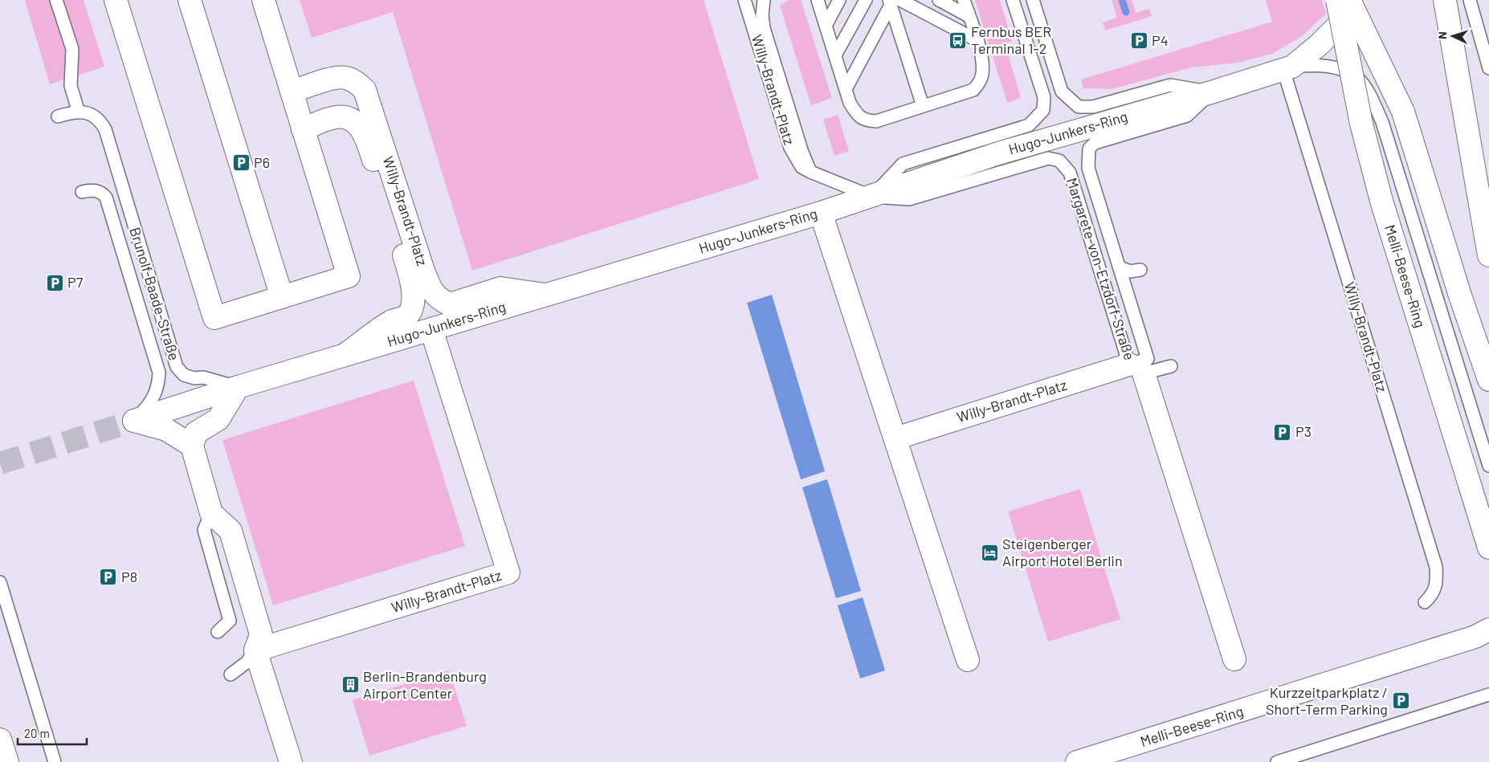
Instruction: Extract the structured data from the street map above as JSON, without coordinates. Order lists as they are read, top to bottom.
{
  "streets": {
    "street": [
      "Willy-Brandt-Platz",
      "Hugo-Junkers-Ring",
      "Margarete-von-Etzdorf-Straße",
      "Melli-Beese-Ring"
    ],
    "lane": ["Brunolf-Baade-Straße"]
  },
  "crossings": [
    ["Willy-Brandt-Platz", "Hugo-Junkers-Ring"],
    ["Willy-Brandt-Platz", "Margarete-von-Etzdorf-Straße"],
    ["Hugo-Junkers-Ring", "Margarete-von-Etzdorf-Straße"],
    ["Hugo-Junkers-Ring", "Brunolf-Baade-Straße"]
  ],
  "places": {
    "bus stop": ["Fernbus BER Terminal 1-2"],
    "parking": [
      "P4",
      "P6",
      "P7",
      "P3",
      "P8",
      "Kurzzeitparkplatz / Short-Term Parking"
    ],
    "hotel": ["Steigenberger Airport Hotel Berlin"],
    "building": ["Berlin-Brandenburg Airport Center"]
  },
  "scale_bar": "20 m",
  "north": "left"
}
